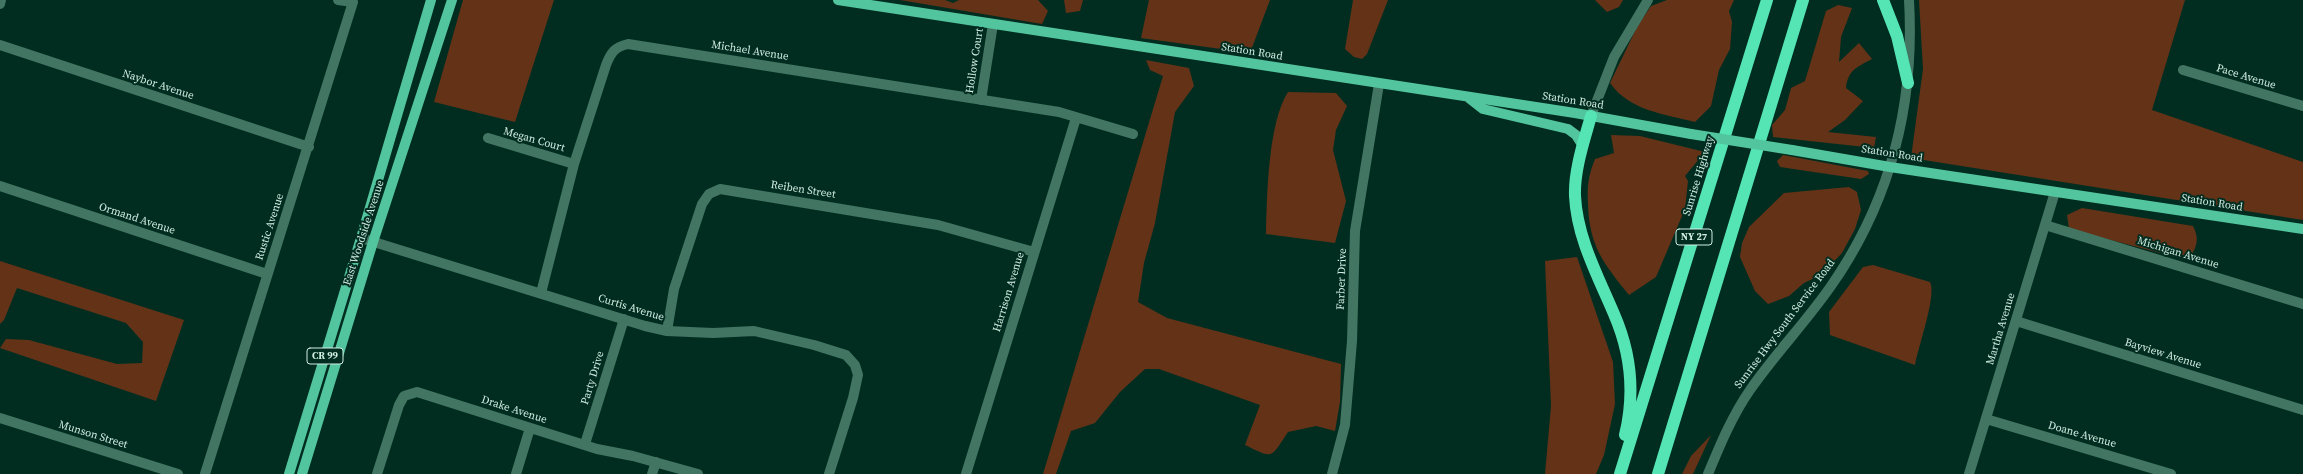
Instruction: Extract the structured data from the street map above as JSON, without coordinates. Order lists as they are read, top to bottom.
{
  "streets": {
    "highway": ["Sunrise Highway", "NY 27"],
    "main road": ["Station Road", "East Woodside Avenue", "CR 99"],
    "street": [
      "Michael Avenue",
      "Hollow Court",
      "Pace Avenue",
      "Naybor Avenue",
      "Megan Court",
      "Reiben Street",
      "Ormand Avenue",
      "Rustic Avenue",
      "Michigan Avenue",
      "Farber Drive",
      "Harrison Avenue",
      "Curtis Avenue",
      "Sunrise Hwy South Service Road",
      "Martha Avenue",
      "Bayview Avenue",
      "Party Drive",
      "Drake Avenue",
      "Munson Street",
      "Doane Avenue"
    ]
  },
  "crossings": [
    ["Michael Avenue", "Hollow Court"],
    ["Michael Avenue", "Megan Court"],
    ["Michael Avenue", "Harrison Avenue"],
    ["Michael Avenue", "Curtis Avenue"],
    ["Station Road", "Hollow Court"],
    ["Station Road", "Farber Drive"],
    ["Station Road", "Sunrise Hwy South Service Road"],
    ["Station Road", "Martha Avenue"],
    ["Naybor Avenue", "Rustic Avenue"],
    ["Reiben Street", "Harrison Avenue"],
    ["Reiben Street", "Curtis Avenue"],
    ["Ormand Avenue", "Rustic Avenue"],
    ["East Woodside Avenue", "Curtis Avenue"],
    ["Michigan Avenue", "Martha Avenue"],
    ["Curtis Avenue", "Party Drive"],
    ["Martha Avenue", "Bayview Avenue"],
    ["Martha Avenue", "Doane Avenue"],
    ["Party Drive", "Drake Avenue"]
  ]
}
